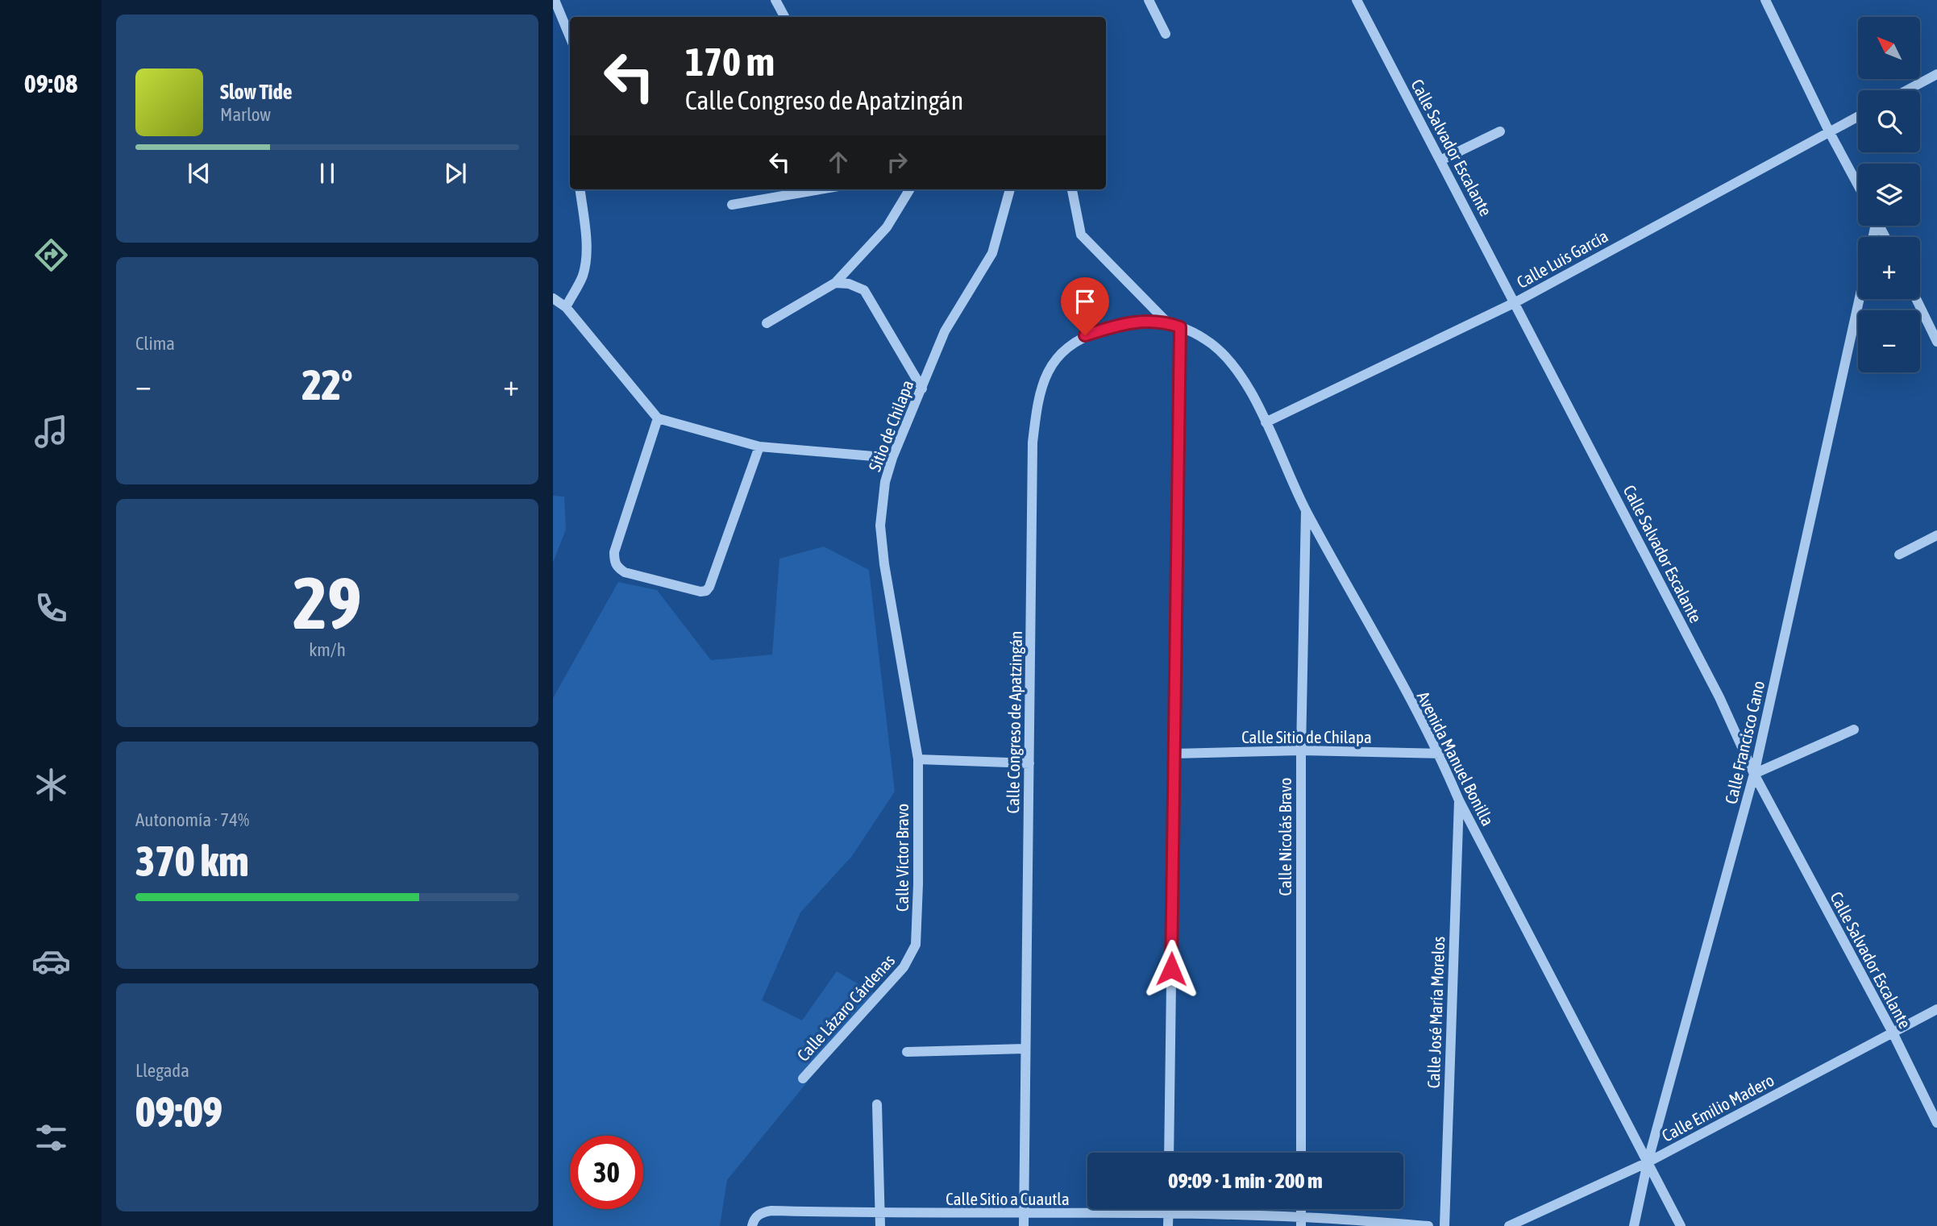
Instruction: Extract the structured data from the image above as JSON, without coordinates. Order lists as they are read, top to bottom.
{
  "streets": {
    "street": [
      "Calle Salvador Escalante",
      "Calle Luis García",
      "Sitio de Chilapa",
      "Calle Congreso de Apatzingán",
      "Calle Sitio de Chilapa",
      "Calle Francisco Cano",
      "Avenida Manuel Bonilla",
      "Calle Nicolás Bravo",
      "Calle Víctor Bravo",
      "Calle Lázaro Cárdenas",
      "Calle José María Morelos",
      "Calle Emilio Madero",
      "Calle Sitio a Cuautla"
    ]
  },
  "crossings": [
    ["Calle Salvador Escalante", "Calle Luis García"],
    ["Calle Salvador Escalante", "Calle Francisco Cano"],
    ["Calle Salvador Escalante", "Calle Emilio Madero"],
    ["Calle Luis García", "Avenida Manuel Bonilla"],
    ["Sitio de Chilapa", "Calle Víctor Bravo"],
    ["Calle Congreso de Apatzingán", "Avenida Manuel Bonilla"],
    ["Calle Congreso de Apatzingán", "Calle Sitio a Cuautla"],
    ["Calle Sitio de Chilapa", "Avenida Manuel Bonilla"],
    ["Calle Sitio de Chilapa", "Calle Nicolás Bravo"],
    ["Calle Francisco Cano", "Avenida Manuel Bonilla"],
    ["Calle Francisco Cano", "Calle Emilio Madero"],
    ["Avenida Manuel Bonilla", "Calle Nicolás Bravo"],
    ["Avenida Manuel Bonilla", "Calle José María Morelos"],
    ["Avenida Manuel Bonilla", "Calle Emilio Madero"],
    ["Calle Víctor Bravo", "Calle Lázaro Cárdenas"]
  ],
  "north": "top left",
  "page": {
    "tabs": "09:08",
    "map_buttons": ["+", "−"],
    "turn": ["170 m", "Calle Congreso de Apatzingán"],
    "song": ["Slow Tide", "Marlow"],
    "tile": [
      "Clima",
      ["29", "km/h"],
      ["Autonomía · 74%", "370 km"],
      ["Llegada", "09:09"]
    ],
    "heat": ["−", "22°", "+"],
    "limit": "30",
    "trip": "09:09 · 1 min · 200 m"
  }
}
